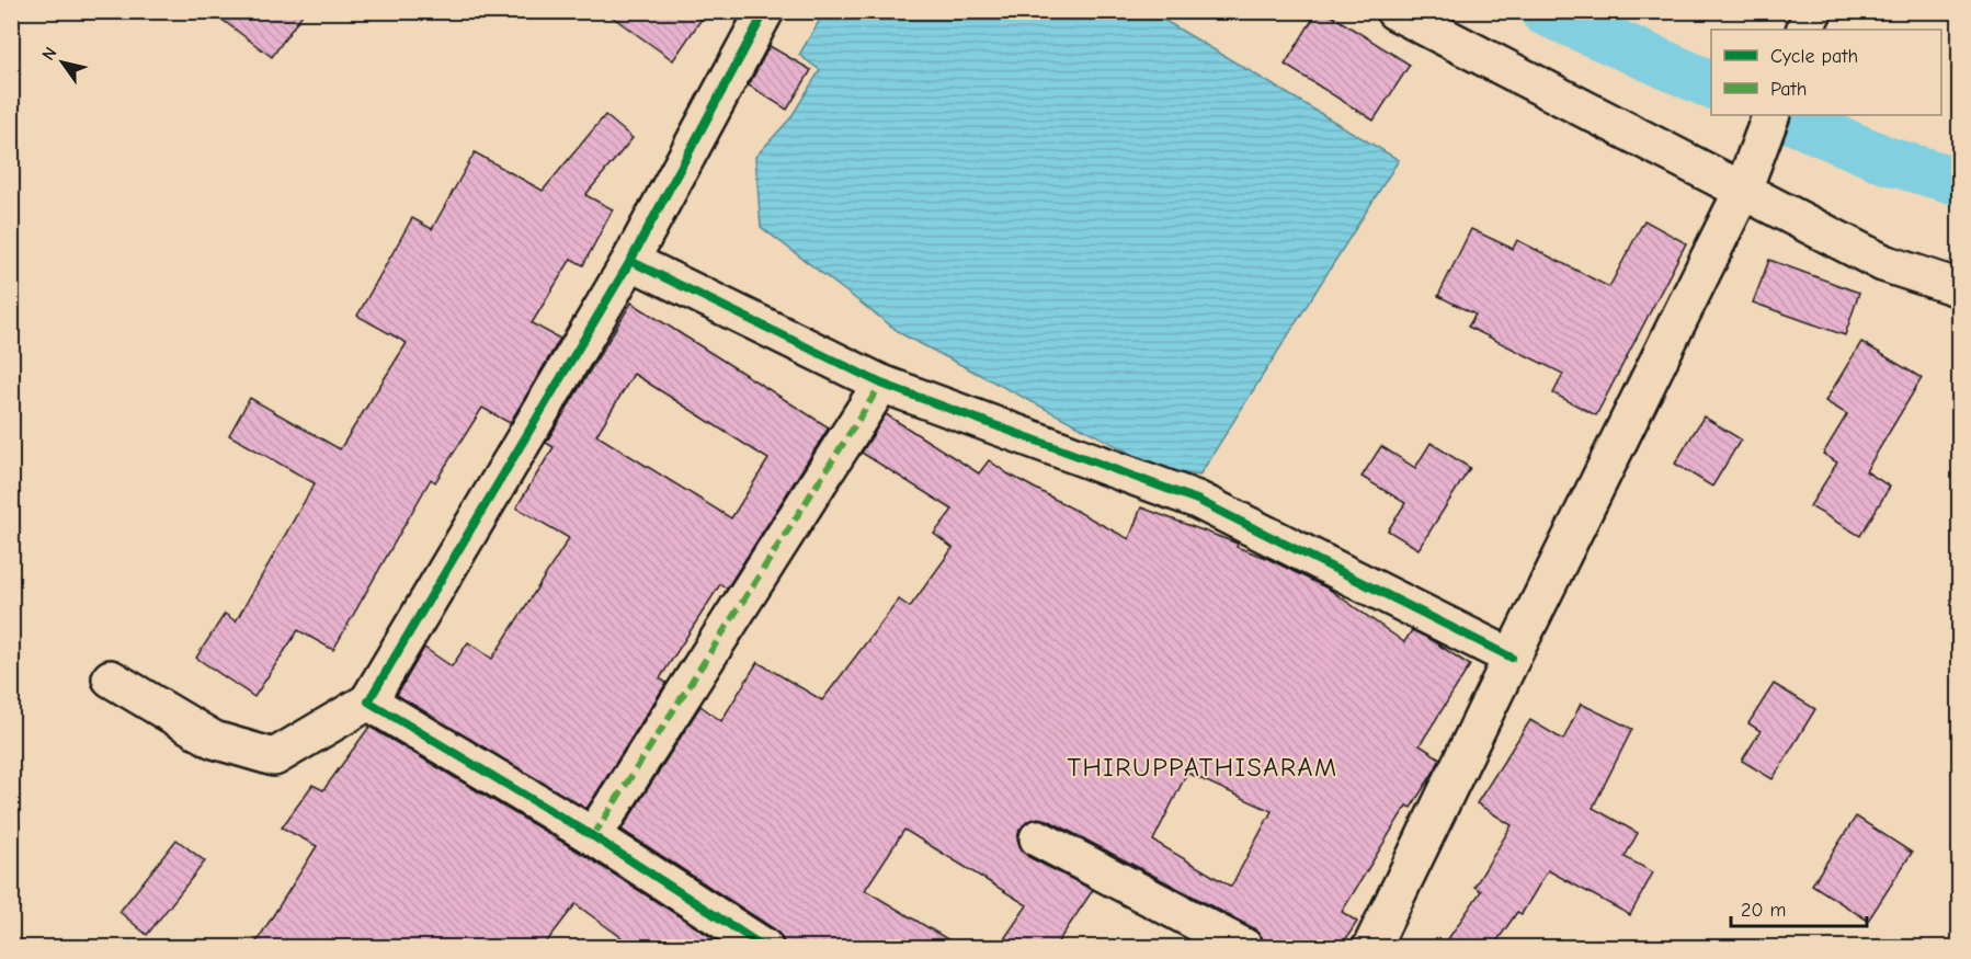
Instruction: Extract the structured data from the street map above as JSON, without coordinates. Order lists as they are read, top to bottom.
{
  "districts": ["THIRUPPATHISARAM"],
  "legend": ["Cycle path", "Path"],
  "scale_bar": "20 m",
  "north": "top left"
}
